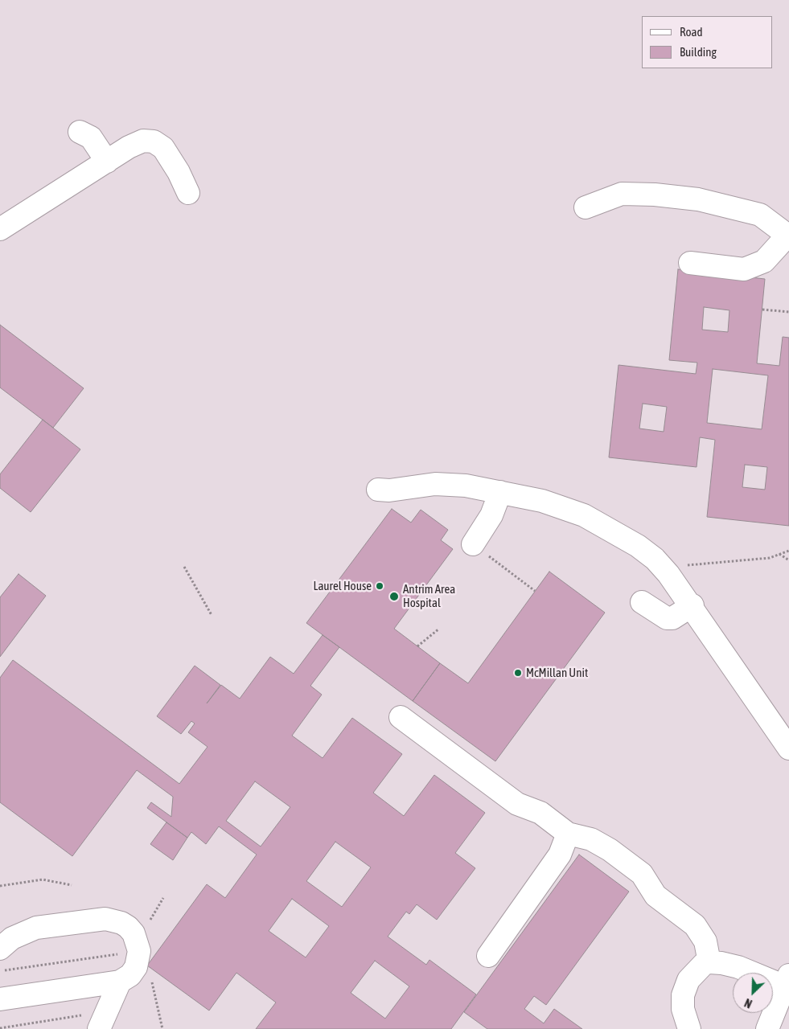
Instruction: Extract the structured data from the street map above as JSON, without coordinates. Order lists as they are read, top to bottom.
{
  "places": ["Laurel House", "Antrim Area Hospital", "McMillan Unit"],
  "legend": ["Road", "Building"],
  "north": "bottom left"
}
